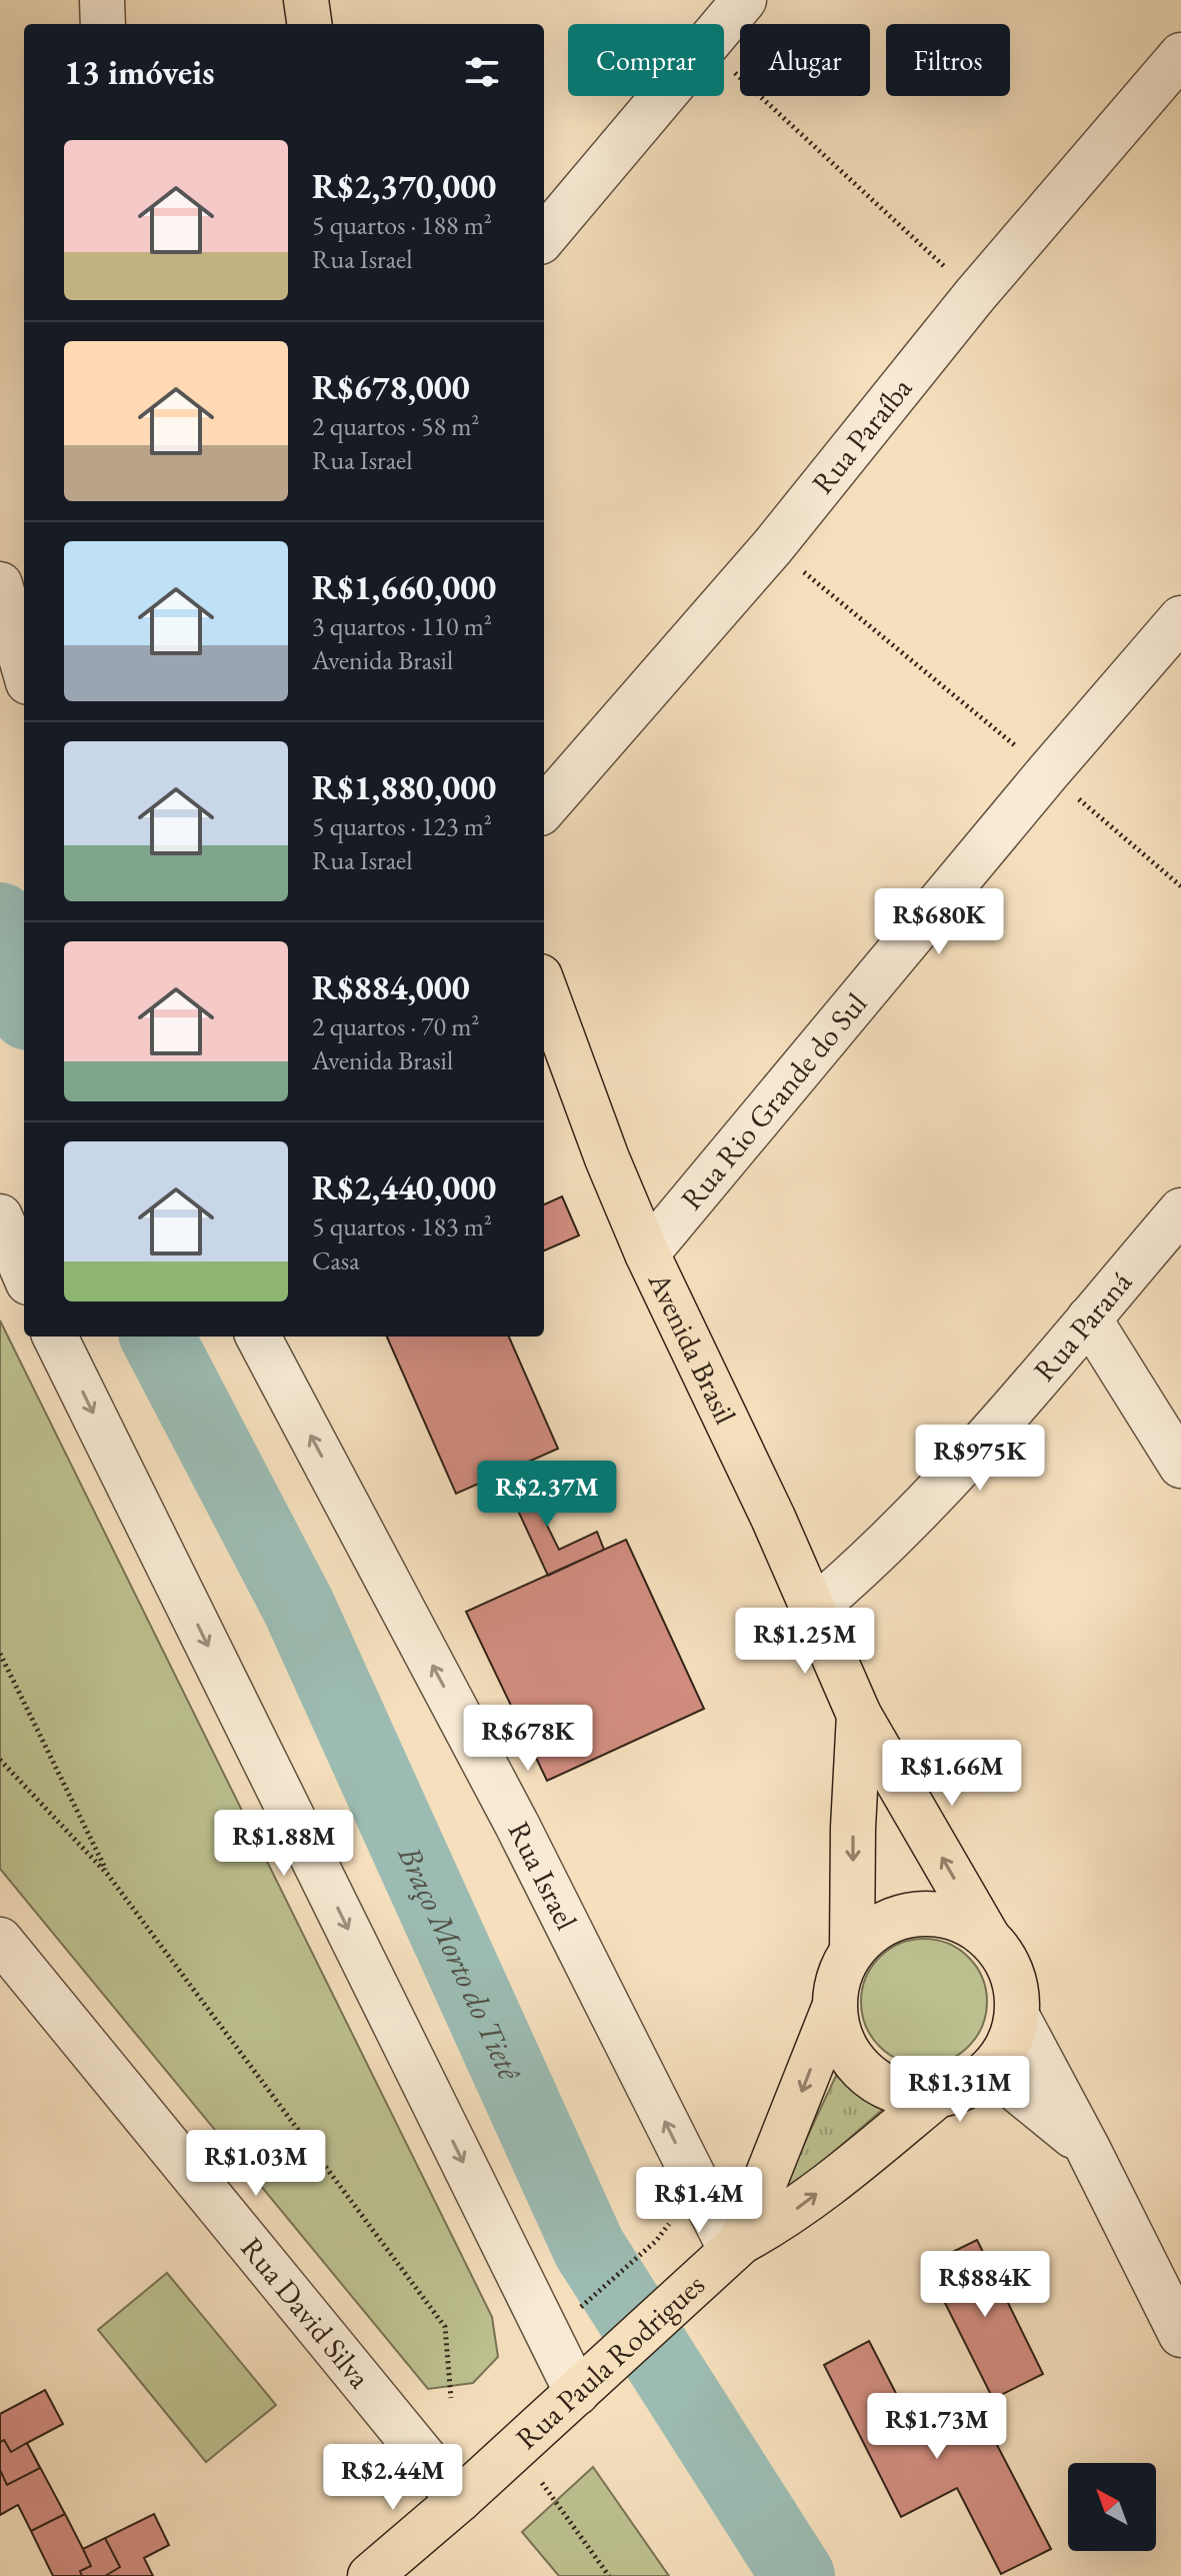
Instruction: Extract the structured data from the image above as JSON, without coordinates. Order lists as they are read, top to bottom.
{
  "streets": {
    "main road": ["Avenida Brasil", "Rua Paula Rodrigues"],
    "street": [
      "Rua Paraíba",
      "Rua Rio Grande do Sul",
      "Rua Paraná",
      "Rua Israel",
      "Rua David Silva"
    ]
  },
  "crossings": [
    ["Rua Rio Grande do Sul", "Avenida Brasil"],
    ["Rua Paraná", "Avenida Brasil"],
    ["Avenida Brasil", "Rua Paula Rodrigues"],
    ["Rua Israel", "Rua Paula Rodrigues"],
    ["Rua David Silva", "Rua Paula Rodrigues"]
  ],
  "water": ["Braço Morto do Tietê"],
  "north": "top left",
  "page": {
    "chip": ["Comprar", "Alugar", "Filtros"],
    "heading": "13 imóveis",
    "list": [
      {
        "name": "R$2,370,000",
        "note": "5 quartos · 188 m² · Rua Israel"
      },
      {
        "name": "R$678,000",
        "note": "2 quartos · 58 m² · Rua Israel"
      },
      {
        "name": "R$1,660,000",
        "note": "3 quartos · 110 m² · Avenida Brasil"
      },
      {
        "name": "R$1,880,000",
        "note": "5 quartos · 123 m² · Rua Israel"
      },
      {
        "name": "R$884,000",
        "note": "2 quartos · 70 m² · Avenida Brasil"
      },
      {
        "name": "R$2,440,000",
        "note": "5 quartos · 183 m² · Casa"
      }
    ],
    "price": [
      "R$680K",
      "R$975K",
      "R$2.37M",
      "R$1.25M",
      "R$678K",
      "R$1.66M",
      "R$1.88M",
      "R$1.31M",
      "R$1.03M",
      "R$1.4M",
      "R$884K",
      "R$1.73M",
      "R$2.44M"
    ]
  }
}
